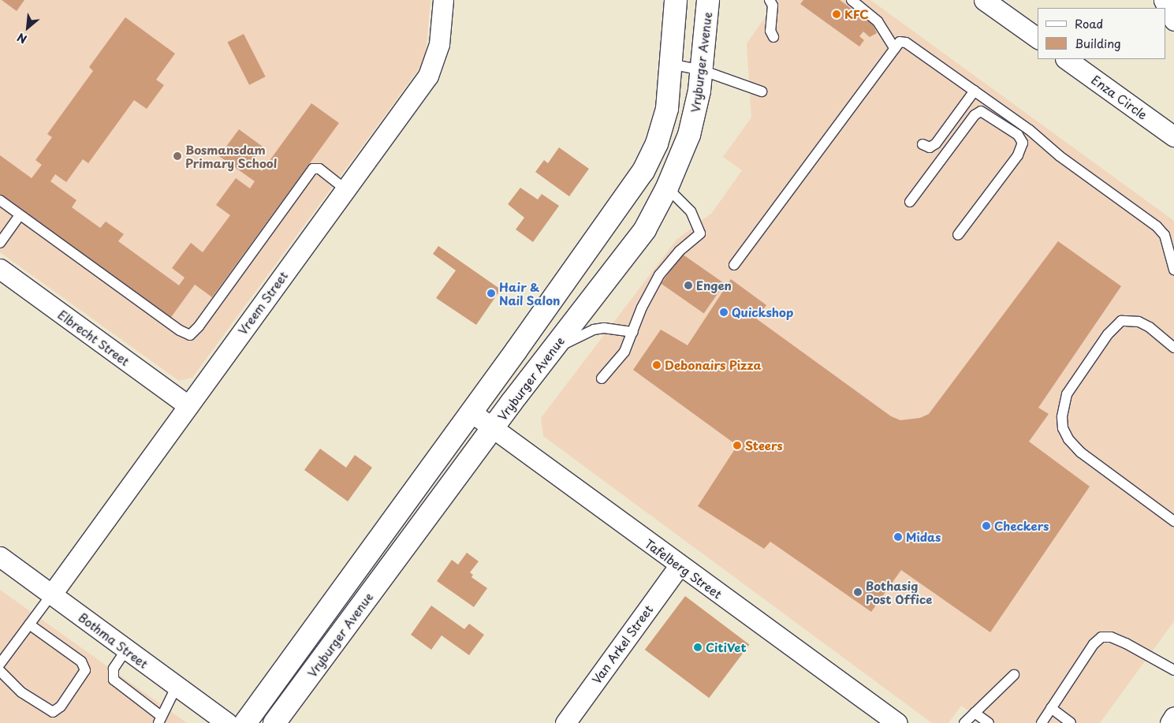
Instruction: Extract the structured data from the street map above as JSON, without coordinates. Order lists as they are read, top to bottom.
{
  "streets": {
    "street": [
      "Vryburger Avenue",
      "Enza Circle",
      "Vreem Street",
      "Elbrecht Street",
      "Tafelberg Street",
      "Bothma Street",
      "Van Arkel Street"
    ]
  },
  "crossings": [
    ["Vryburger Avenue", "Tafelberg Street"],
    ["Vreem Street", "Elbrecht Street"],
    ["Vreem Street", "Bothma Street"],
    ["Tafelberg Street", "Van Arkel Street"]
  ],
  "places": [
    "KFC",
    "Bosmansdam Primary School",
    "Engen",
    "Hair & Nail Salon",
    "Quickshop",
    "Debonairs Pizza",
    "Steers",
    "Checkers",
    "Midas",
    "Bothasig Post Office",
    "CitiVet"
  ],
  "legend": ["Road", "Building"],
  "north": "bottom left"
}
